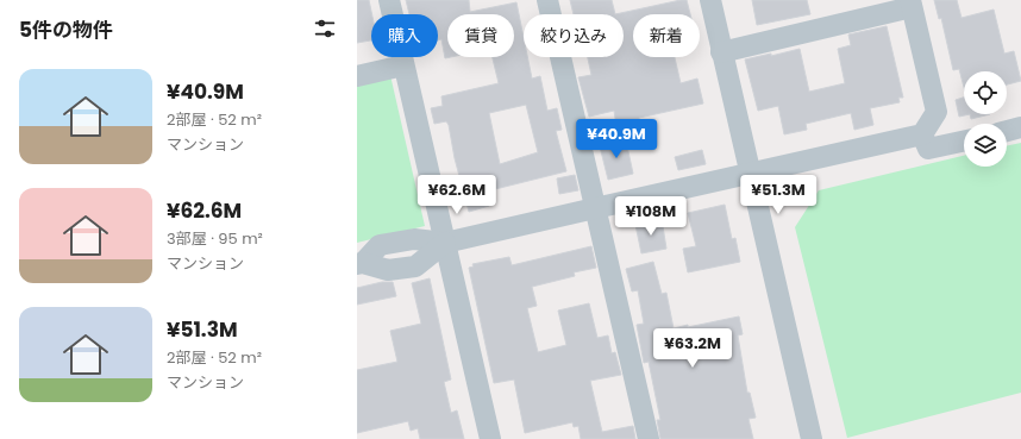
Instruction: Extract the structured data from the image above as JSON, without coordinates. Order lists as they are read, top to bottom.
{
  "page": {
    "heading": "5件の物件",
    "chip": [
      "購入",
      "賃貸",
      "絞り込み",
      "新着"
    ],
    "list": [
      {
        "name": "¥40.9M",
        "note": "2部屋 · 52 m² · マンション"
      },
      {
        "name": "¥62.6M",
        "note": "3部屋 · 95 m² · マンション"
      },
      {
        "name": "¥51.3M",
        "note": "2部屋 · 52 m² · マンション"
      }
    ],
    "price": [
      "¥40.9M",
      "¥62.6M",
      "¥51.3M",
      "¥108M",
      "¥63.2M"
    ]
  }
}
